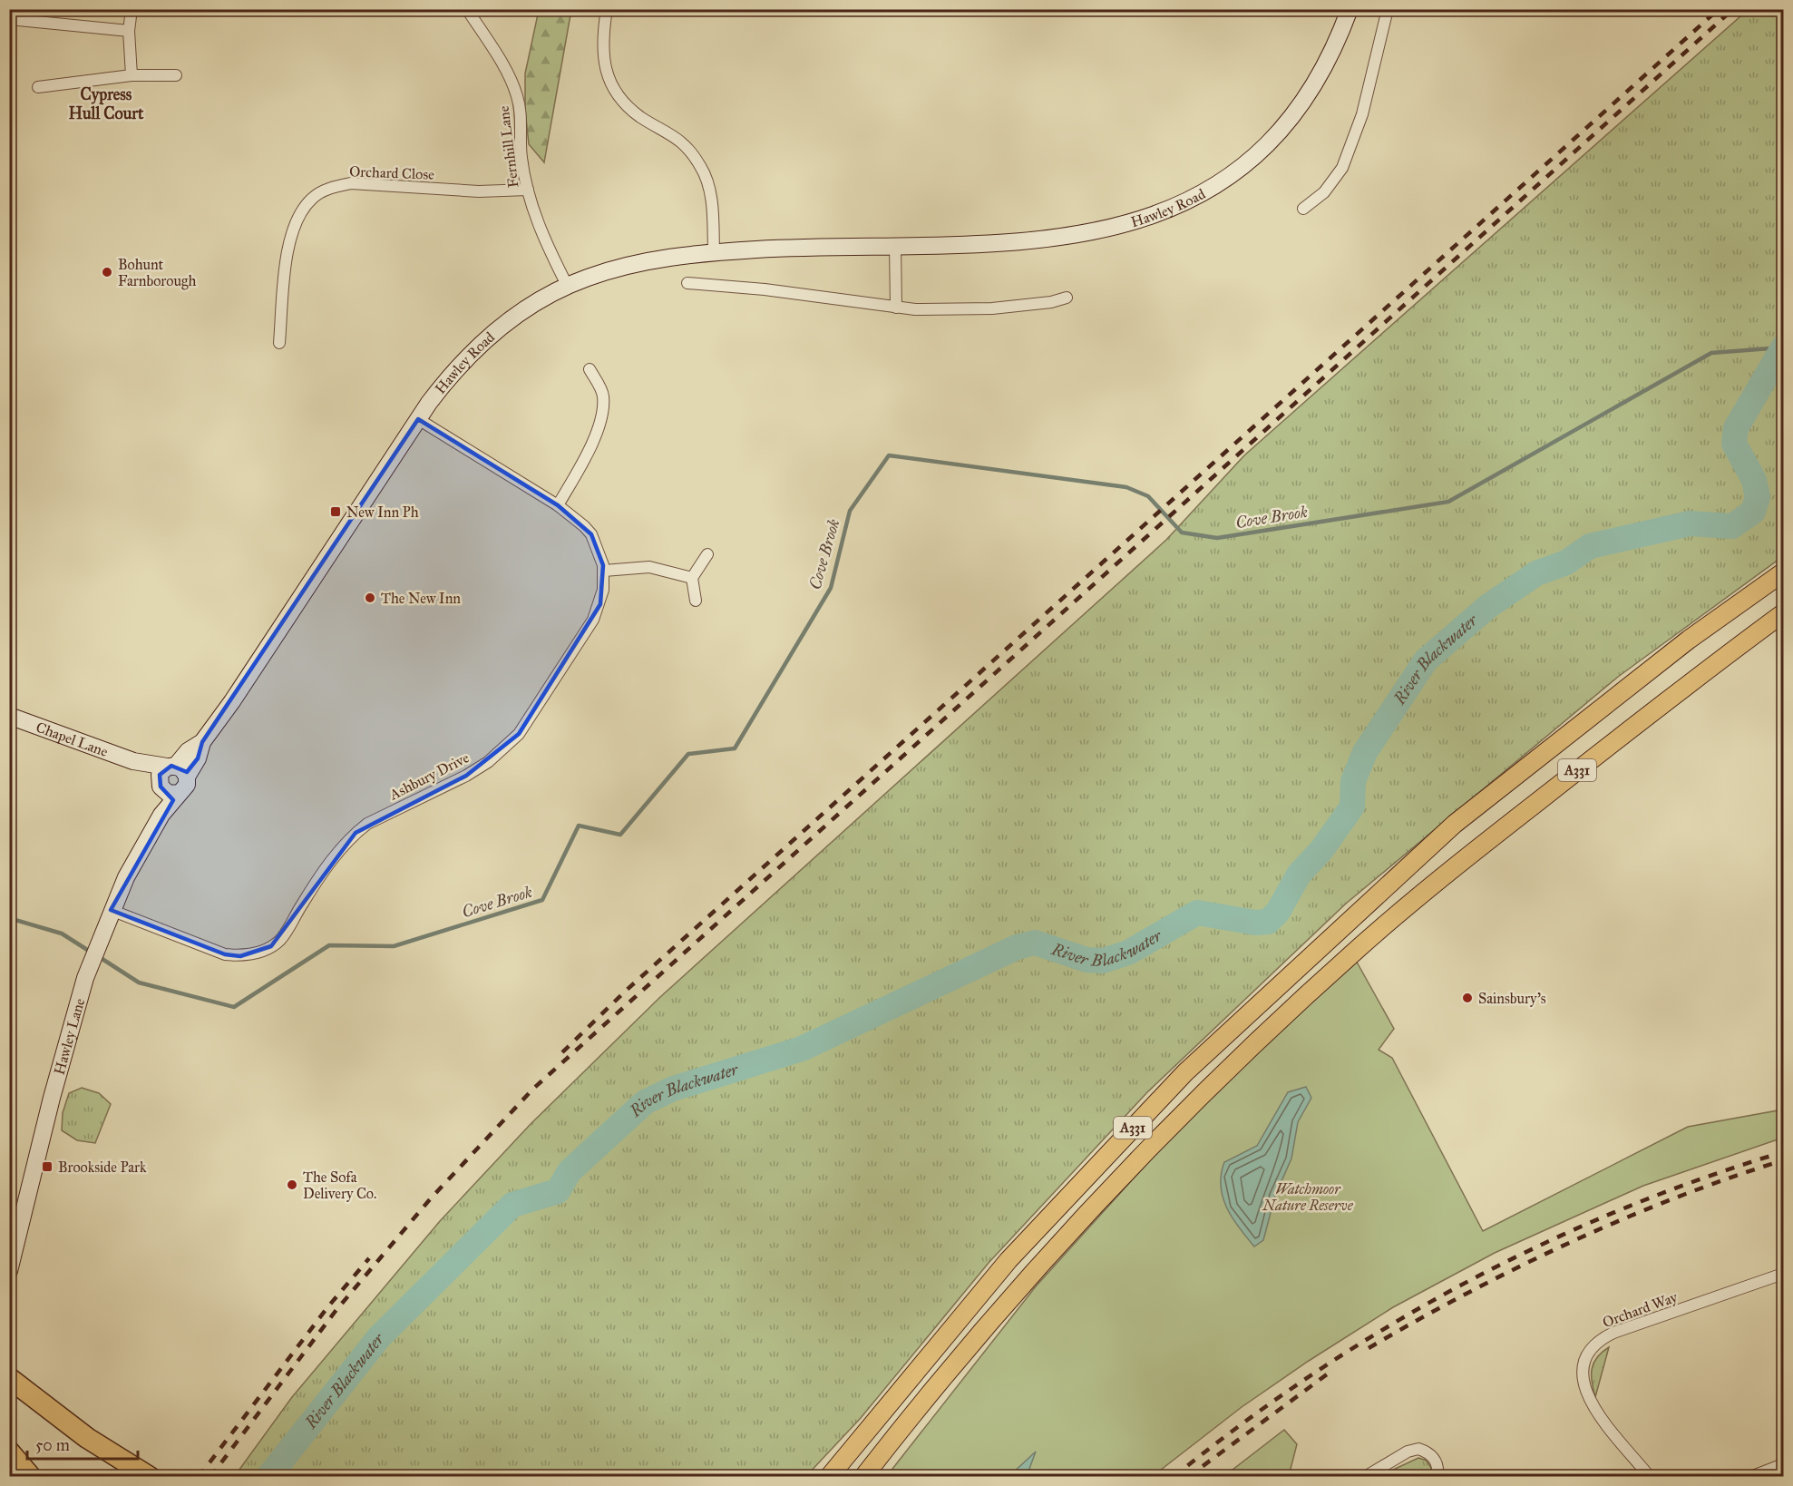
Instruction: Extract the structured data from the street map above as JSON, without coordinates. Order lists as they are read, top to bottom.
{
  "streets": {
    "main road": [
      "Hawley Road",
      "Chapel Lane",
      "A331",
      "Hawley Lane"
    ],
    "street": [
      "Fernhill Lane",
      "Orchard Close",
      "Ashbury Drive",
      "Orchard Way"
    ]
  },
  "crossings": [
    ["Fernhill Lane", "Orchard Close"],
    ["Fernhill Lane", "Hawley Road"],
    ["Hawley Road", "Ashbury Drive"],
    ["Hawley Road", "Hawley Lane"],
    ["Chapel Lane", "Hawley Lane"],
    ["Ashbury Drive", "Hawley Lane"]
  ],
  "districts": ["Cypress Hull Court"],
  "water": ["Cove Brook", "River Blackwater"],
  "parks": ["Watchmoor Nature Reserve"],
  "places": {
    "other": [
      "Bohunt Farnborough",
      "The New Inn",
      "Sainsbury's",
      "The Sofa Delivery Co."
    ],
    "transit": ["New Inn Ph", "Brookside Park"]
  },
  "scale_bar": "50 m"
}
